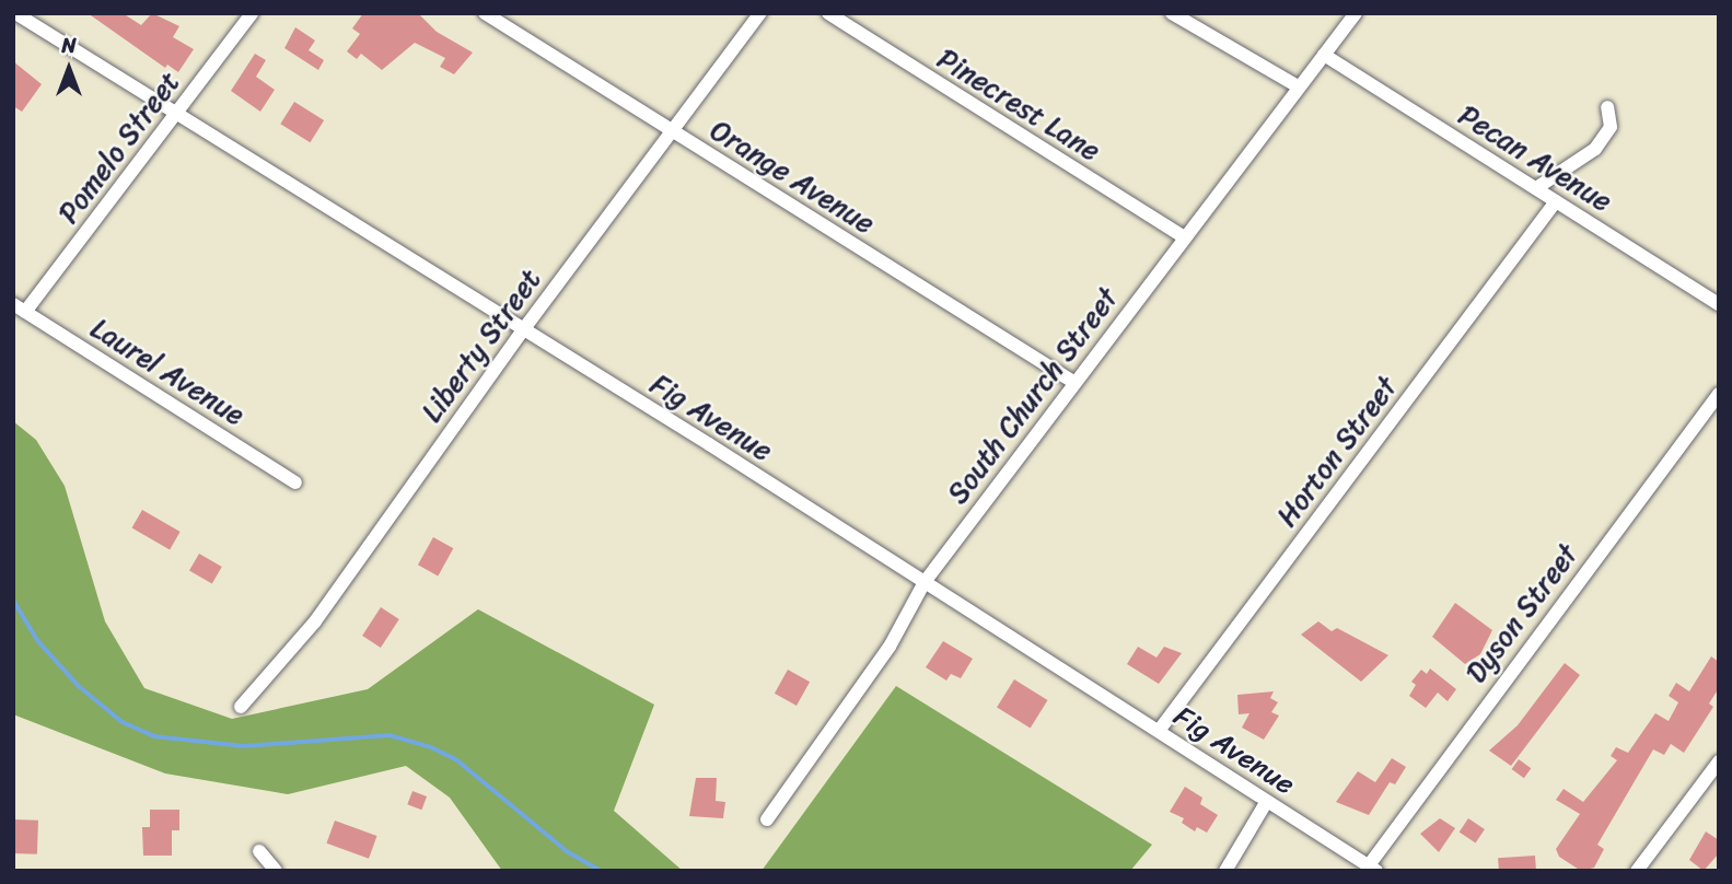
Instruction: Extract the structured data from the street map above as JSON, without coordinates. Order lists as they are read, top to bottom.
{
  "streets": {
    "street": [
      "Pinecrest Lane",
      "Pomelo Street",
      "Pecan Avenue",
      "Orange Avenue",
      "Liberty Street",
      "Laurel Avenue",
      "South Church Street",
      "Fig Avenue",
      "Horton Street",
      "Dyson Street"
    ]
  },
  "crossings": [
    ["Pinecrest Lane", "South Church Street"],
    ["Pomelo Street", "Laurel Avenue"],
    ["Pomelo Street", "Fig Avenue"],
    ["Pecan Avenue", "South Church Street"],
    ["Pecan Avenue", "Horton Street"],
    ["Orange Avenue", "Liberty Street"],
    ["Orange Avenue", "South Church Street"],
    ["Liberty Street", "Fig Avenue"],
    ["South Church Street", "Fig Avenue"],
    ["Fig Avenue", "Horton Street"],
    ["Fig Avenue", "Dyson Street"]
  ],
  "north": "top"
}
